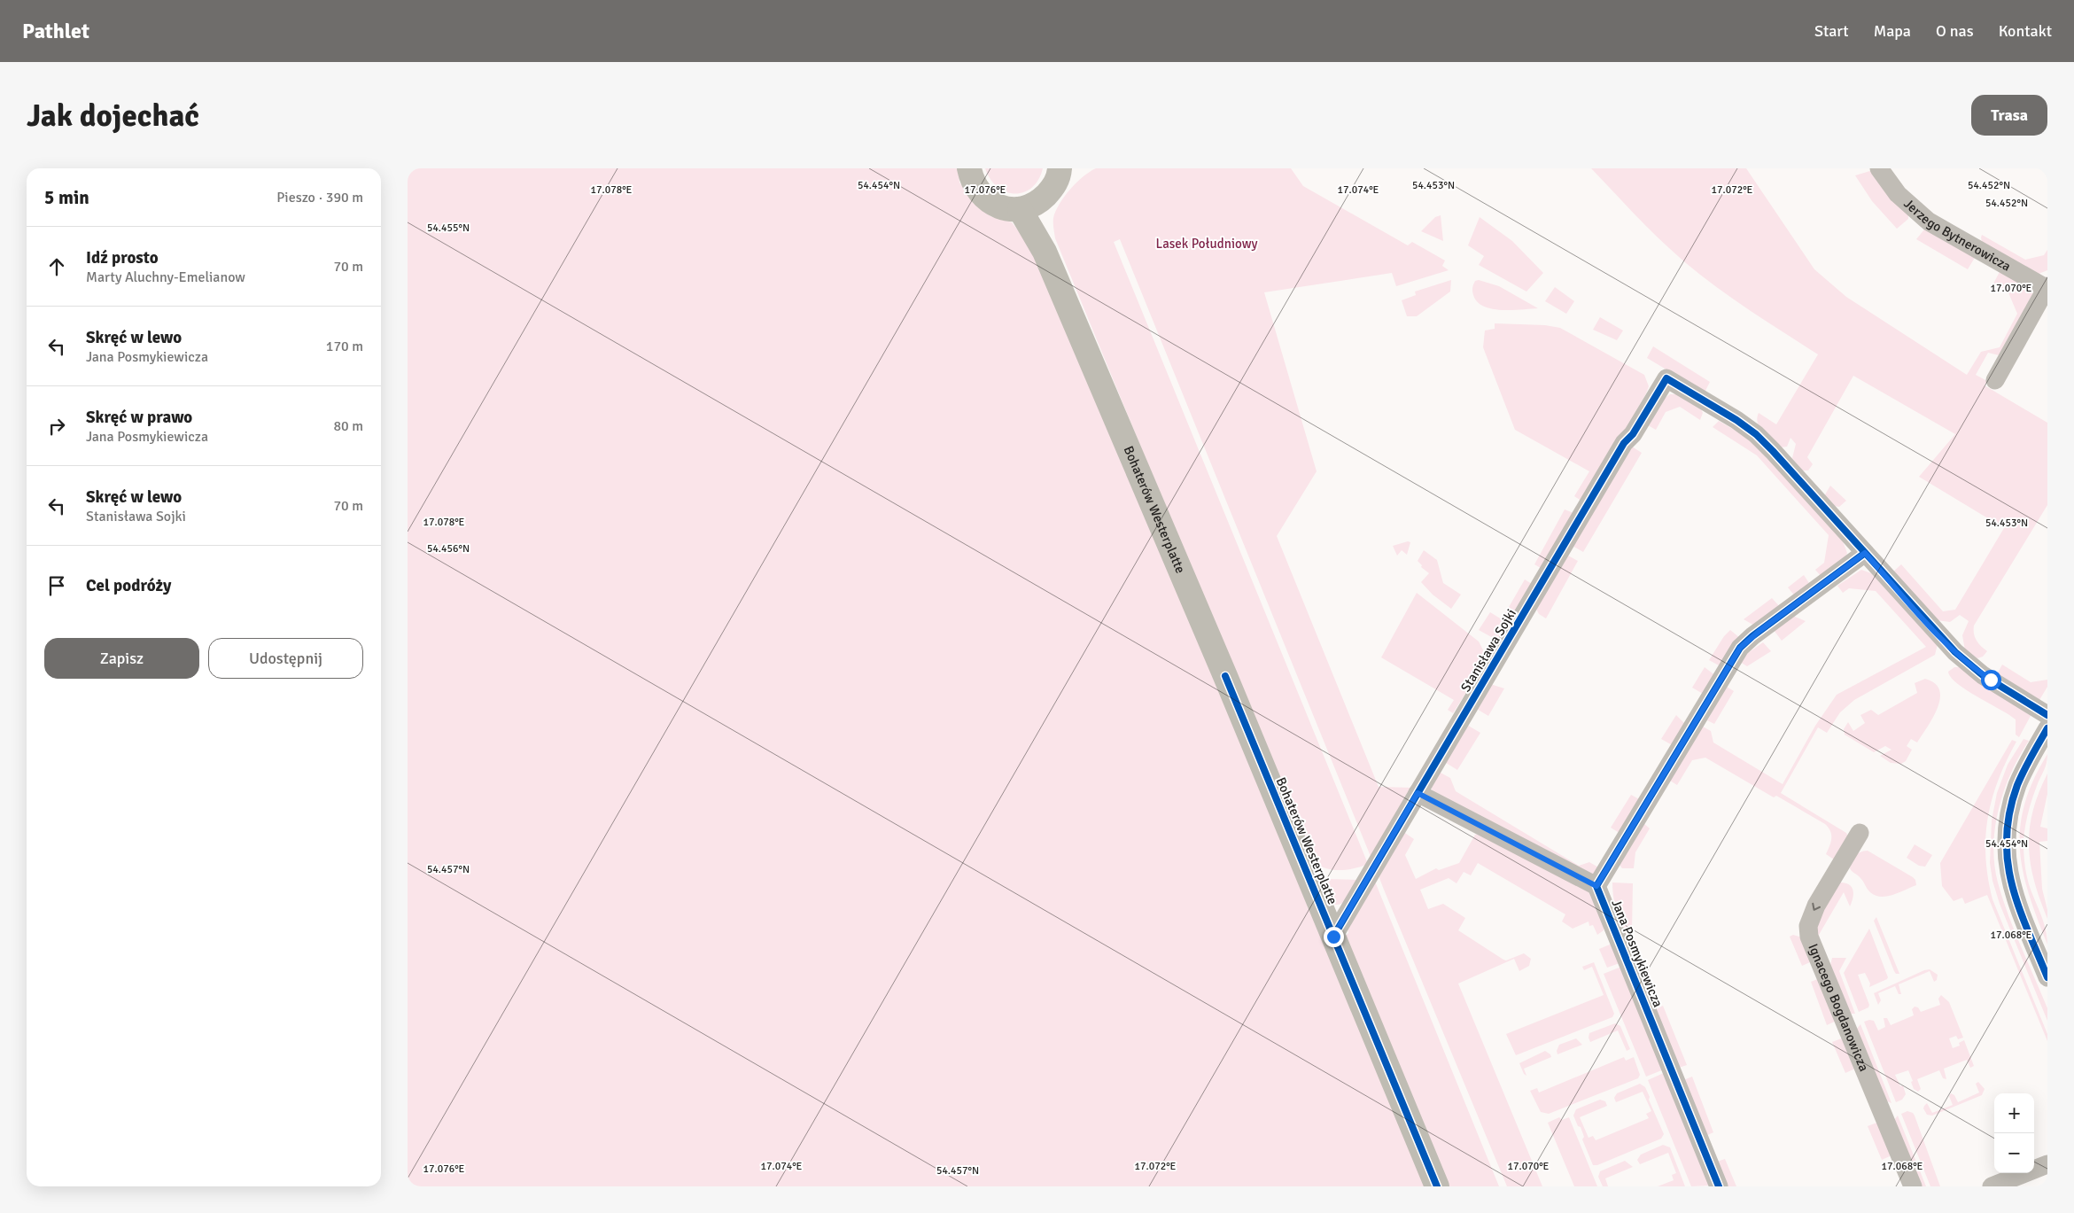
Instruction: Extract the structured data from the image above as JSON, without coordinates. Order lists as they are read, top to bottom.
{
  "streets": {
    "main road": ["Bohaterów Westerplatte"],
    "street": [
      "Jerzego Bytnerowicza",
      "Stanisława Sojki",
      "Jana Posmykiewicza",
      "Ignacego Bogdanowicza"
    ]
  },
  "crossings": [
    ["Bohaterów Westerplatte", "Stanisława Sojki"]
  ],
  "one_way": ["Ignacego Bogdanowicza"],
  "parks": ["Lasek Południowy"],
  "page": {
    "header": "Pathlet",
    "nav": [
      "Start",
      "Mapa",
      "O nas",
      "Kontakt"
    ],
    "buttons": [
      "Trasa",
      ["Zapisz", "Udostępnij"]
    ],
    "title": "Jak dojechać",
    "heading": ["5 min", "Pieszo · 390 m"],
    "list": [
      ["Idź prosto", "Marty Aluchny-Emelianow", "70 m"],
      ["Skręć w lewo", "Jana Posmykiewicza", "170 m"],
      ["Skręć w prawo", "Jana Posmykiewicza", "80 m"],
      ["Skręć w lewo", "Stanisława Sojki", "70 m"],
      "Cel podróży"
    ],
    "map_buttons": ["+", "−"]
  },
  "coordinates": [
    "54.452°N",
    "54.454°N",
    "54.453°N",
    "17.078°E",
    "17.076°E",
    "17.074°E",
    "17.072°E",
    "54.455°N",
    "17.070°E",
    "54.456°N",
    "54.457°N",
    "17.068°E"
  ]
}
